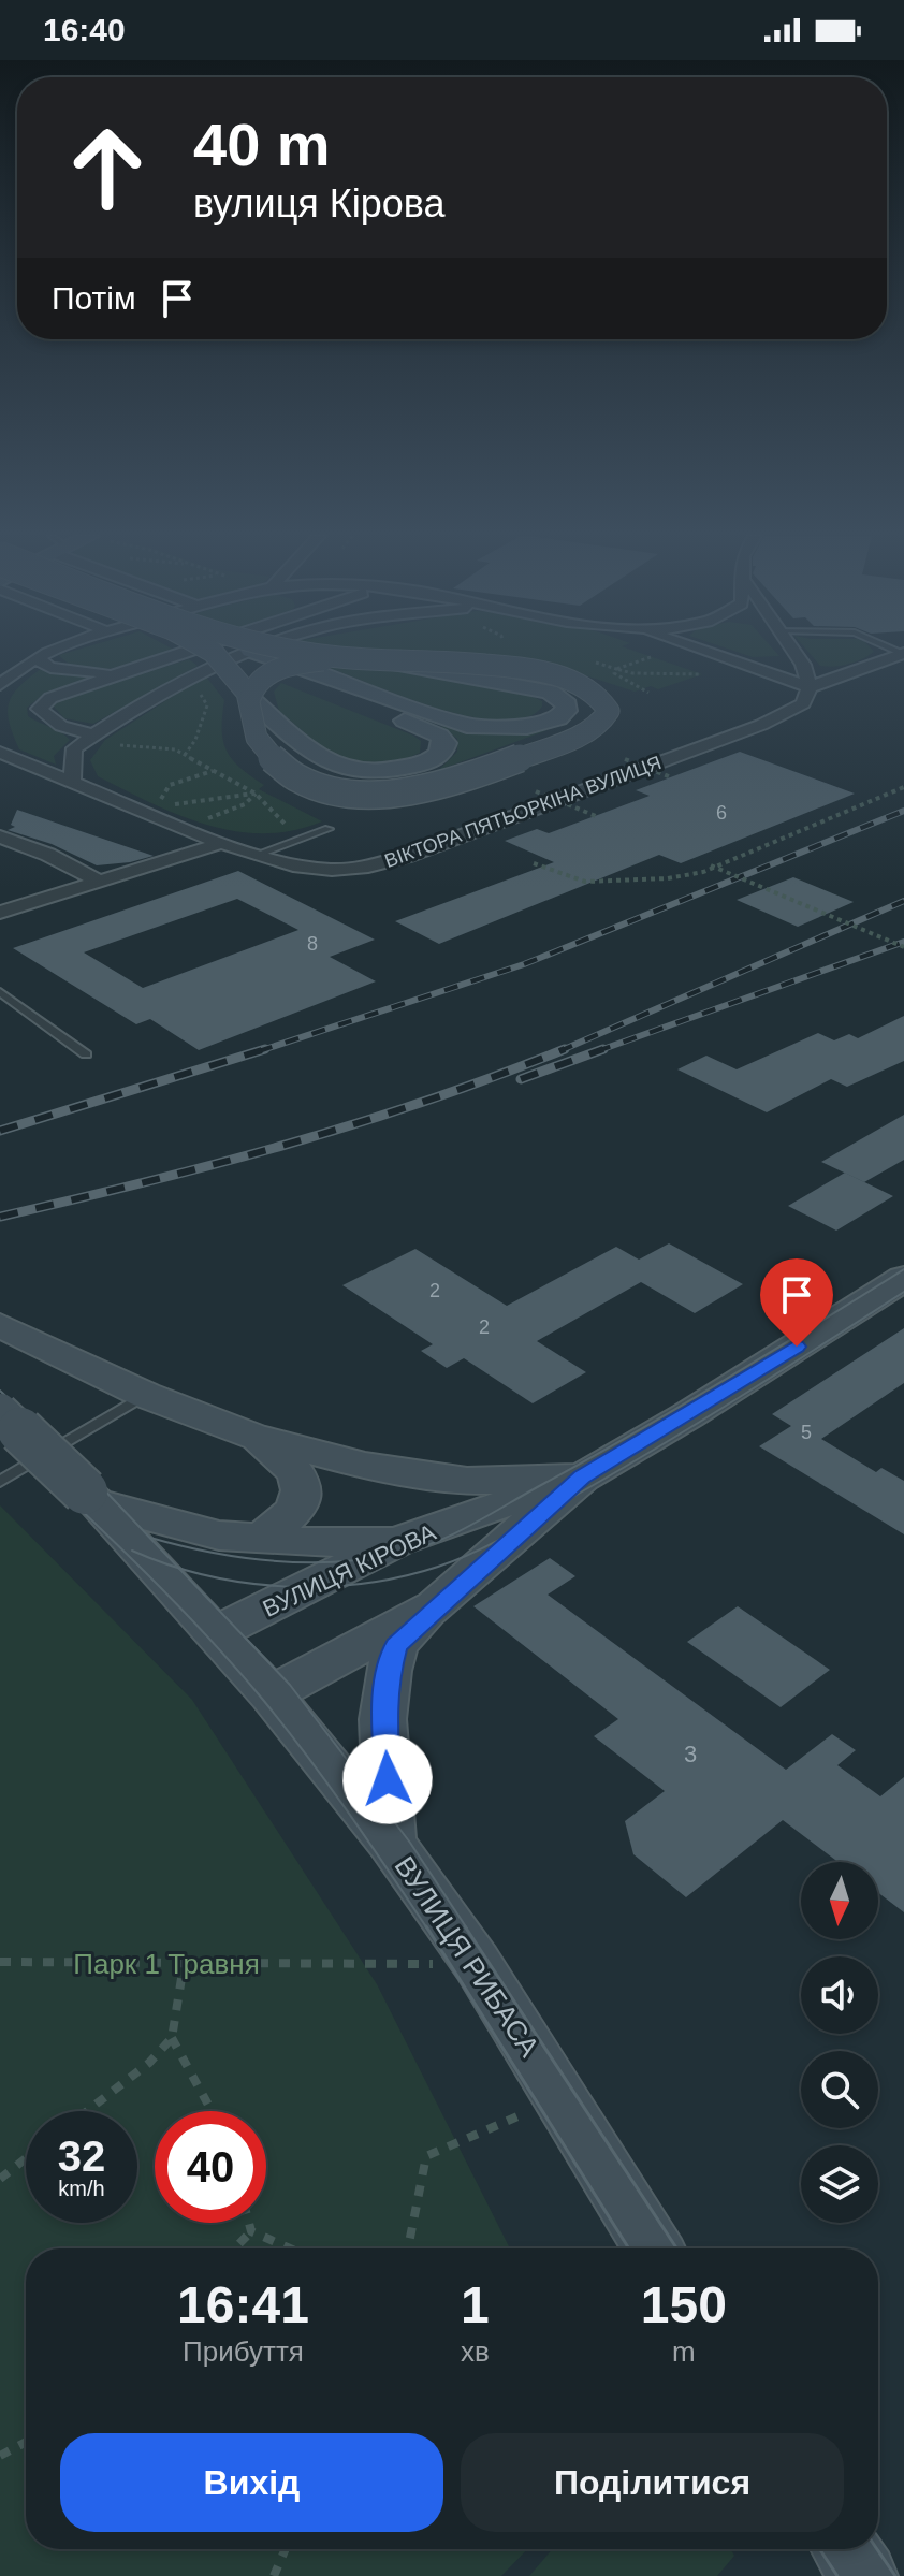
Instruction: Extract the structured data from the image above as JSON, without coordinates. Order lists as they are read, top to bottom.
{
  "streets": {
    "street": ["ВІКТОРА ПЯТЬОРКІНА ВУЛИЦЯ", "ВУЛИЦЯ КІРОВА", "ВУЛИЦЯ РИБАСА"]
  },
  "crossings": [
    ["ВУЛИЦЯ КІРОВА", "ВУЛИЦЯ РИБАСА"]
  ],
  "parks": ["Парк 1 Травня"],
  "house_numbers": [
    "6",
    "8",
    "2",
    "2",
    "5",
    "3"
  ],
  "north": "bottom",
  "page": {
    "status": "16:40",
    "turn": ["40 m", "вулиця Кірова"],
    "then": "Потім",
    "speed": "32 km/h",
    "limit": "40",
    "eta": [
      "16:41",
      "Прибуття",
      "1",
      "хв",
      "150",
      "m"
    ],
    "buttons": ["Вихід", "Поділитися"]
  }
}
